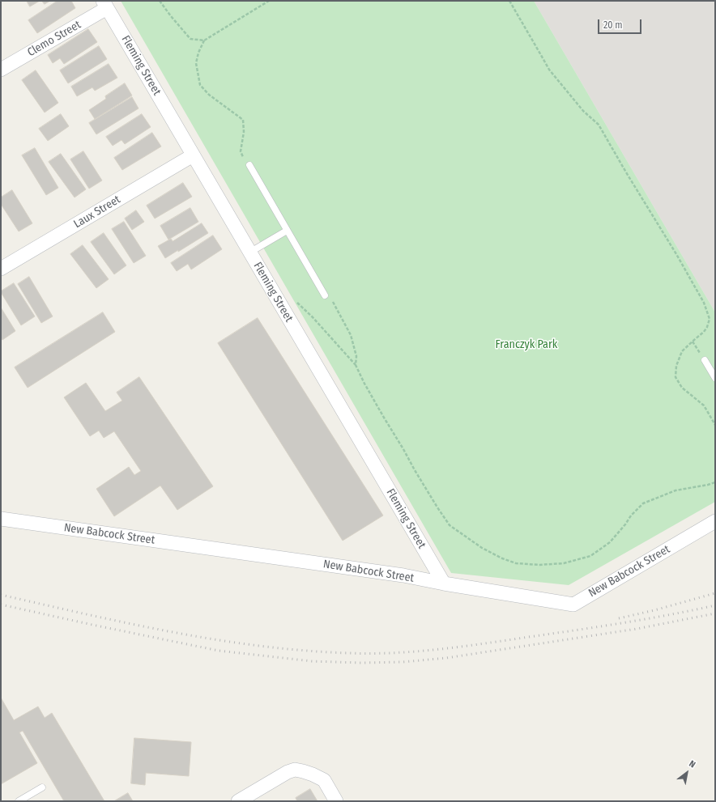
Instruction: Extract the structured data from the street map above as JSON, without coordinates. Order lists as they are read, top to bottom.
{
  "streets": {
    "street": [
      "Clemo Street",
      "Fleming Street",
      "Laux Street",
      "New Babcock Street"
    ]
  },
  "crossings": [
    ["Clemo Street", "Fleming Street"],
    ["Fleming Street", "Laux Street"],
    ["Fleming Street", "New Babcock Street"]
  ],
  "parks": ["Franczyk Park"],
  "scale_bar": "20 m",
  "north": "top right"
}
